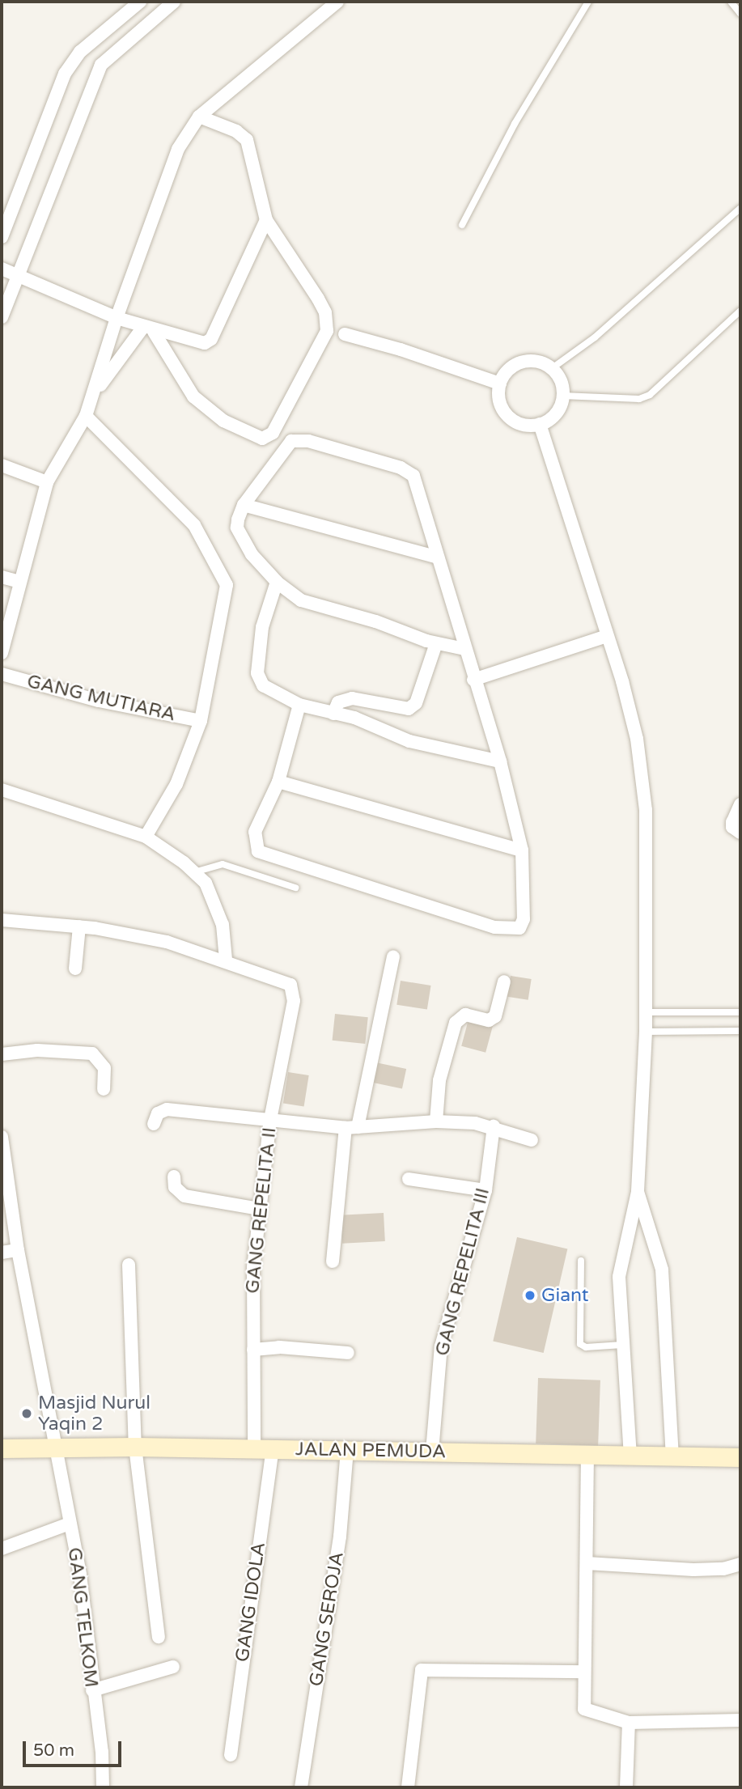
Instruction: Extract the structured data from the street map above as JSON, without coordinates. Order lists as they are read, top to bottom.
{
  "streets": {
    "main road": ["JALAN PEMUDA"],
    "street": [
      "GANG MUTIARA",
      "GANG REPELITA II",
      "GANG REPELITA III",
      "GANG IDOLA",
      "GANG TELKOM",
      "GANG SEROJA"
    ]
  },
  "crossings": [
    ["GANG REPELITA II", "JALAN PEMUDA"],
    ["GANG REPELITA III", "JALAN PEMUDA"],
    ["JALAN PEMUDA", "GANG IDOLA"],
    ["JALAN PEMUDA", "GANG TELKOM"],
    ["JALAN PEMUDA", "GANG SEROJA"]
  ],
  "places": ["Giant", "Masjid Nurul Yaqin 2"],
  "scale_bar": "50 m"
}
